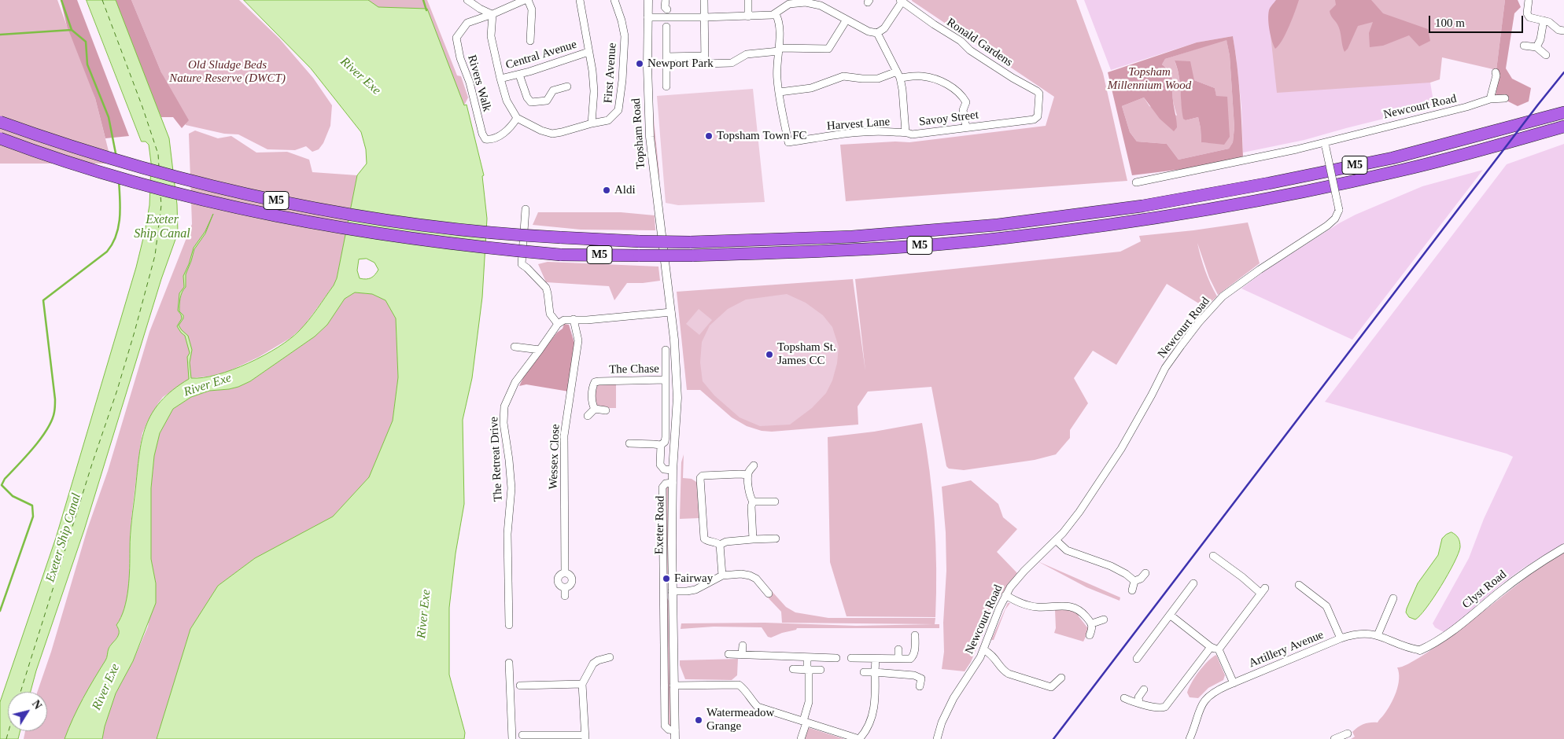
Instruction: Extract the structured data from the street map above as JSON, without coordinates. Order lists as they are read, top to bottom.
{
  "streets": {
    "highway": ["M5"],
    "street": [
      "Ronald Gardens",
      "Central Avenue",
      "First Avenue",
      "Rivers Walk",
      "Newcourt Road",
      "Savoy Street",
      "Harvest Lane",
      "Topsham Road",
      "The Chase",
      "Wessex Close",
      "The Retreat Drive",
      "Exeter Road",
      "Clyst Road",
      "Artillery Avenue"
    ]
  },
  "crossings": [
    ["Ronald Gardens", "Savoy Street"],
    ["First Avenue", "Rivers Walk"],
    ["Savoy Street", "Harvest Lane"],
    ["Topsham Road", "Exeter Road"],
    ["The Chase", "Exeter Road"],
    ["Clyst Road", "Artillery Avenue"]
  ],
  "water": ["River Exe", "Exeter Ship Canal"],
  "parks": ["Old Sludge Beds Nature Reserve (DWCT)", "Topsham Millennium Wood"],
  "places": [
    "Newport Park",
    "Topsham Town FC",
    "Aldi",
    "Topsham St. James CC",
    "Fairway",
    "Watermeadow Grange"
  ],
  "scale_bar": "100 m",
  "north": "top right"
}
